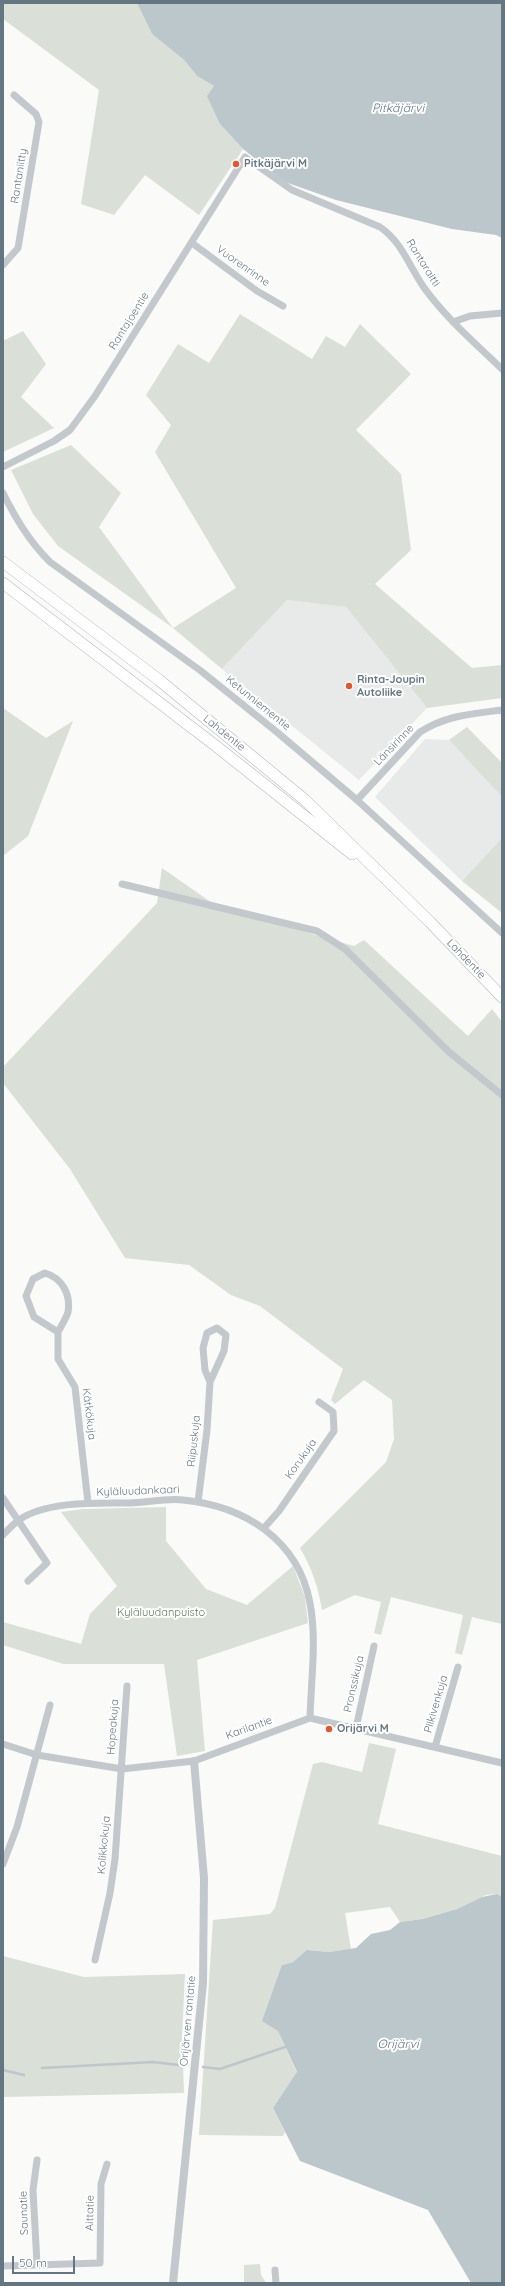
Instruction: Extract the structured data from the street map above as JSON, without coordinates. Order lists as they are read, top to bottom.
{
  "streets": {
    "highway": ["Lahdentie"],
    "street": [
      "Rantaniitty",
      "Rantaraitti",
      "Vuorenrinne",
      "Rantajoentie",
      "Ketunniementie",
      "Länsirinne",
      "Kätkökuja",
      "Riipuskuja",
      "Korukuja",
      "Kyläluudankaari",
      "Pronssikuja",
      "Piikivenkuja",
      "Hopeakuja",
      "Karilantie",
      "Kolikkokuja",
      "Orijärven rantatie",
      "Saunatie",
      "Aittatie"
    ]
  },
  "crossings": [
    ["Rantaraitti", "Rantajoentie"],
    ["Vuorenrinne", "Rantajoentie"],
    ["Ketunniementie", "Länsirinne"],
    ["Kätkökuja", "Kyläluudankaari"],
    ["Riipuskuja", "Kyläluudankaari"],
    ["Korukuja", "Kyläluudankaari"],
    ["Kyläluudankaari", "Karilantie"],
    ["Hopeakuja", "Karilantie"],
    ["Hopeakuja", "Kolikkokuja"],
    ["Karilantie", "Kolikkokuja"],
    ["Karilantie", "Orijärven rantatie"],
    ["Saunatie", "Aittatie"]
  ],
  "water": ["Pitkäjärvi", "Orijärvi"],
  "parks": ["Kyläluudanpuisto"],
  "places": ["Pitkäjärvi M", "Rinta-Joupin Autoliike", "Orijärvi M"],
  "scale_bar": "50 m"
}
